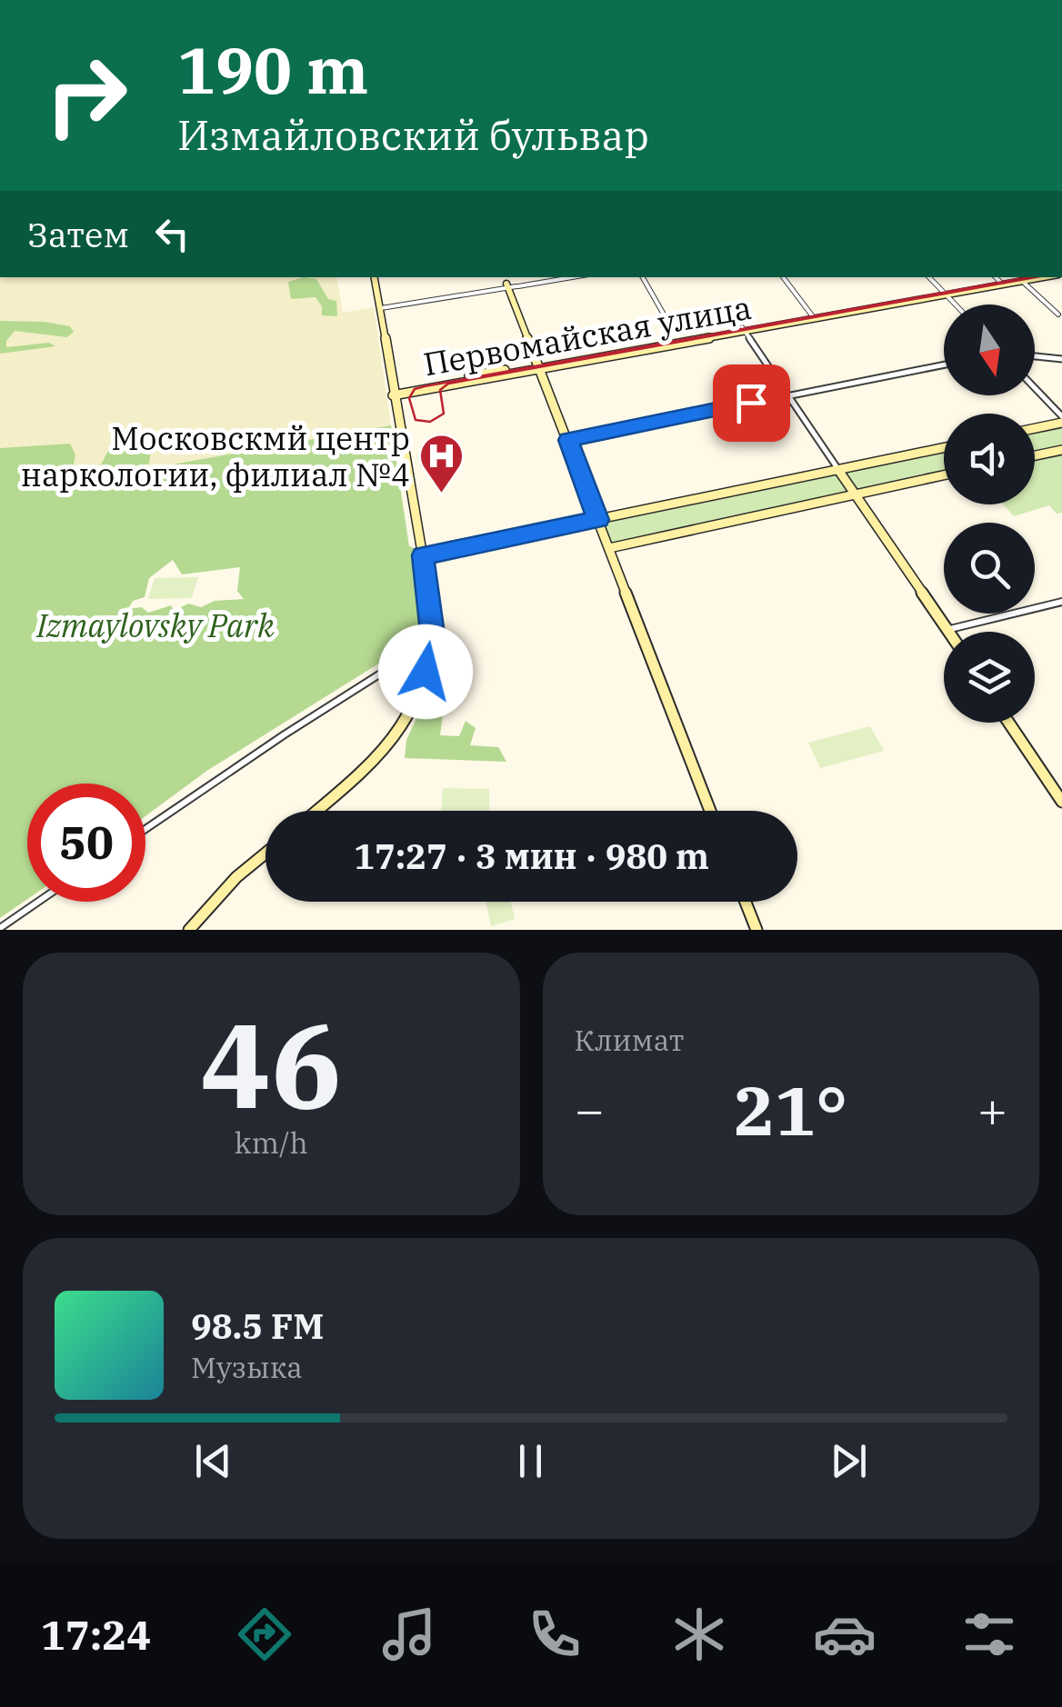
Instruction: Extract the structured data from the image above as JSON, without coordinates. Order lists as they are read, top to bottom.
{
  "streets": {
    "main road": ["Первомайская улица"]
  },
  "parks": ["Izmaylovsky Park"],
  "places": {
    "hospital": ["Московскмй центр наркологии, филиал №4"]
  },
  "north": "bottom",
  "page": {
    "turn": ["190 m", "Измайловский бульвар"],
    "then": "Затем",
    "limit": "50",
    "trip": "17:27 · 3 мин · 980 m",
    "tile": [
      ["46", "km/h"],
      "Климат"
    ],
    "heat": ["−", "21°", "+"],
    "song": ["98.5 FM", "Музыка"],
    "tabs": "17:24"
  }
}
